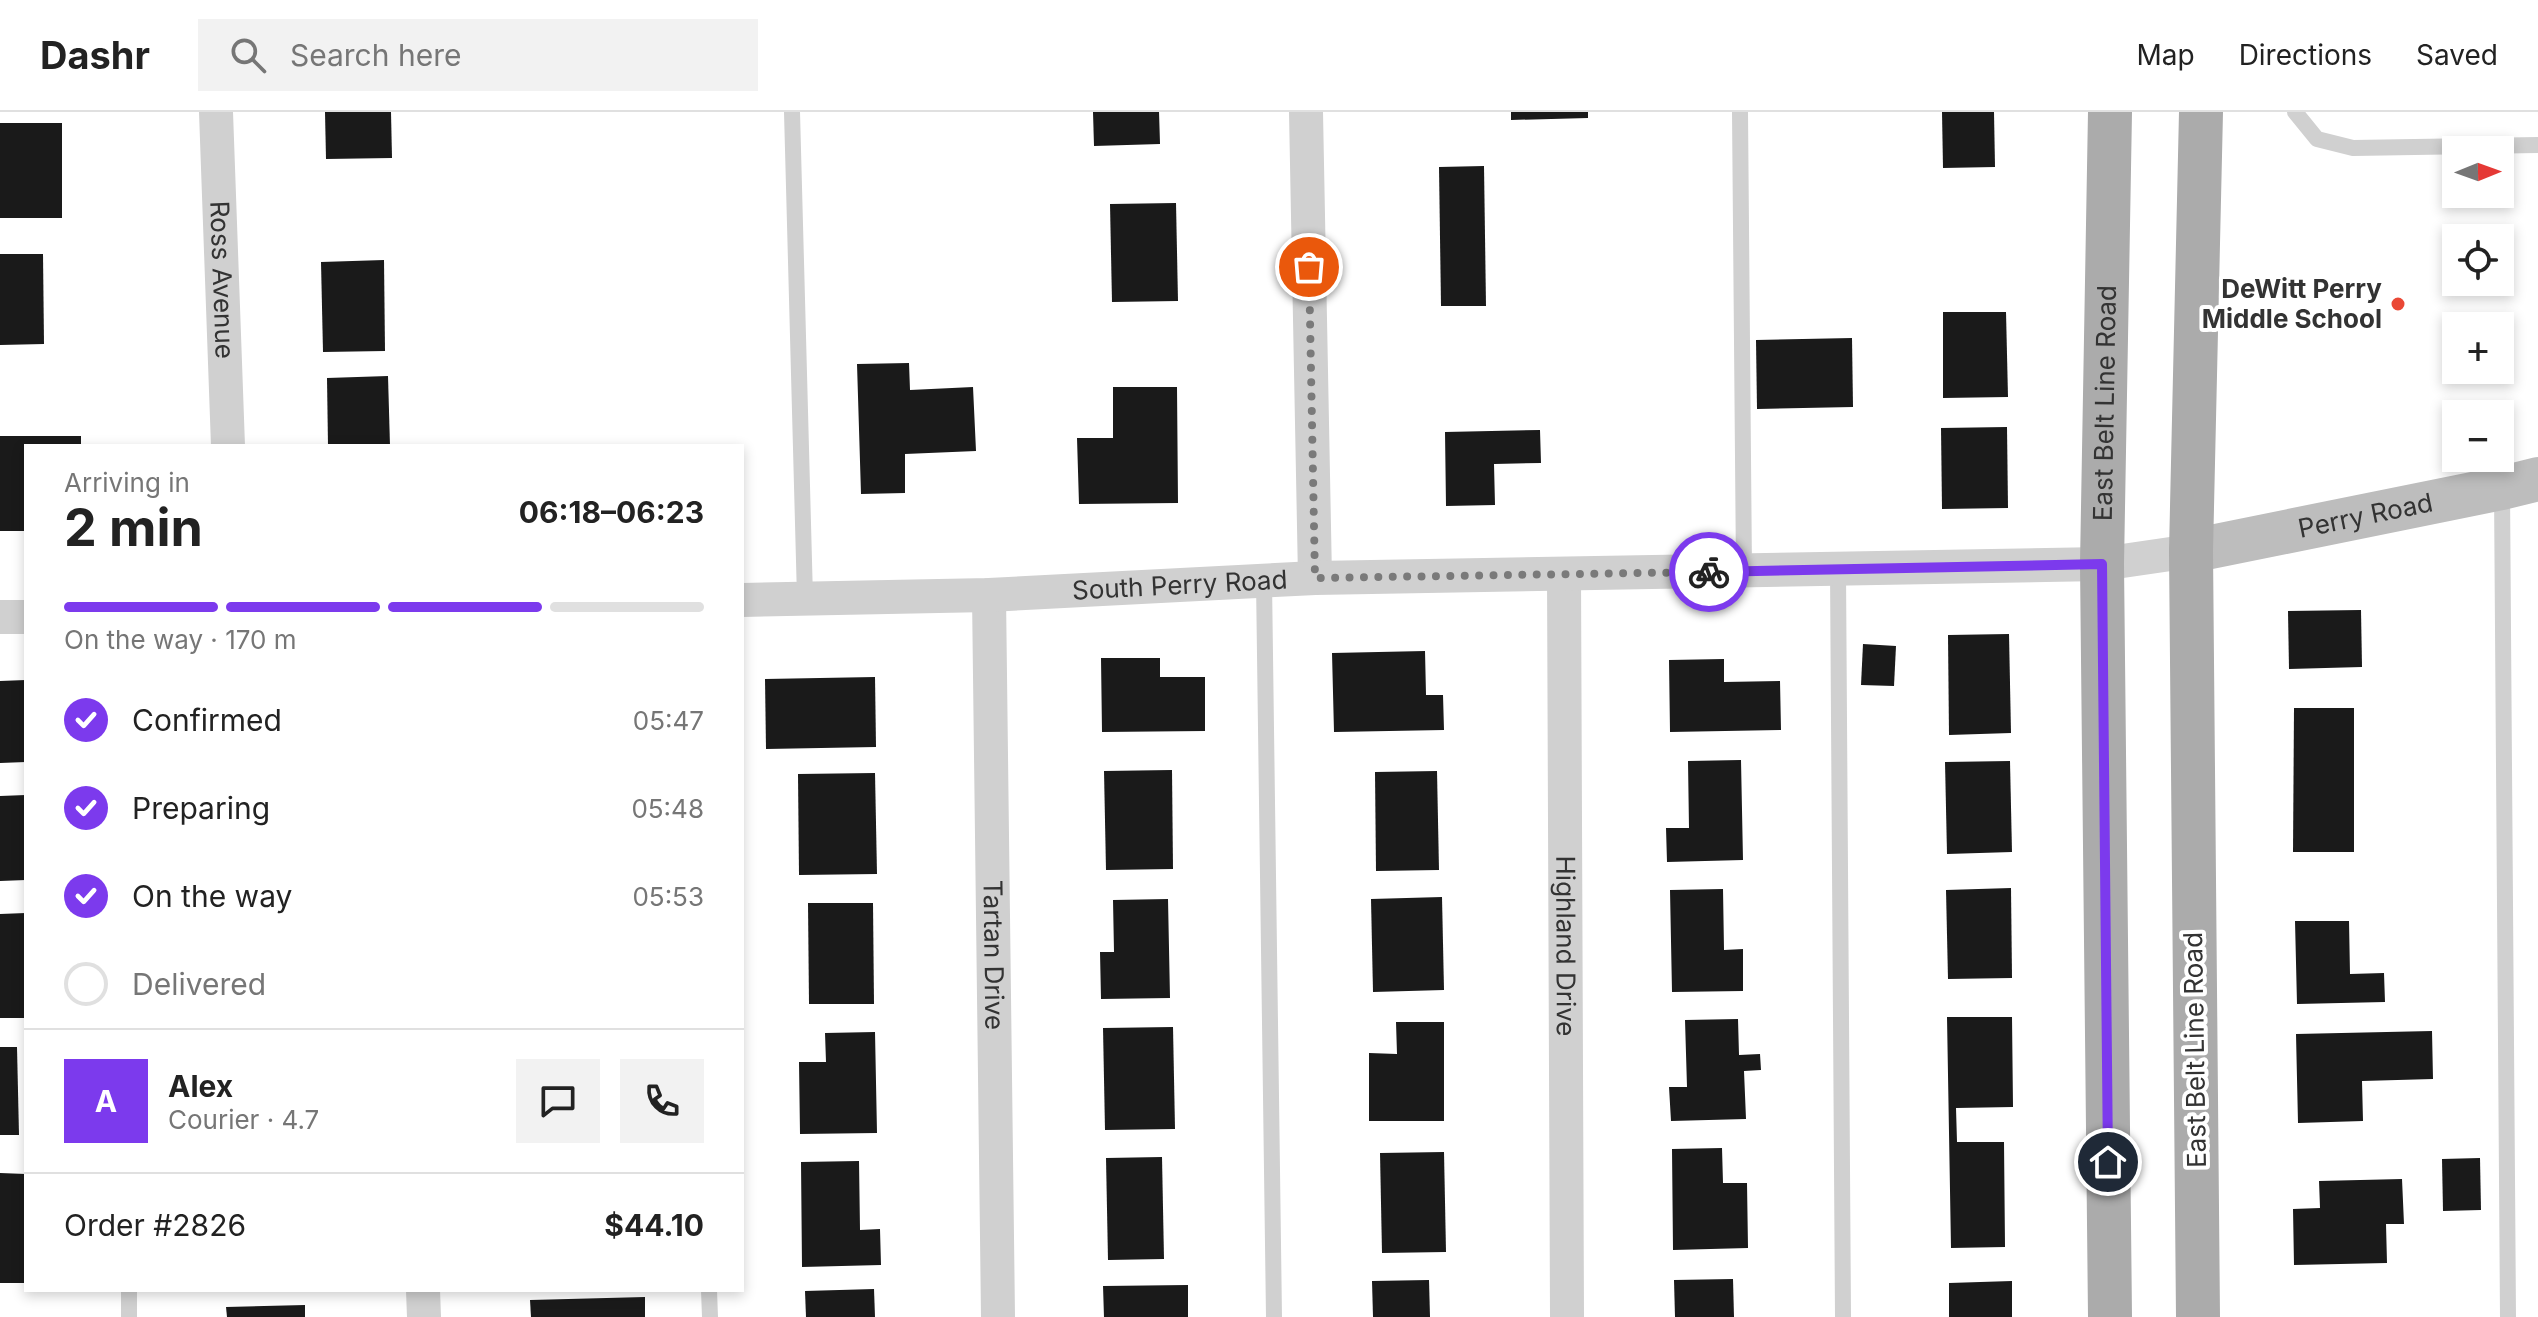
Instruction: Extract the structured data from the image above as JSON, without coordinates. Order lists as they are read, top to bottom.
{
  "streets": {
    "main road": ["East Belt Line Road"],
    "street": [
      "Ross Avenue",
      "Perry Road",
      "South Perry Road",
      "Highland Drive",
      "Tartan Drive"
    ]
  },
  "crossings": [
    ["East Belt Line Road", "Perry Road"],
    ["East Belt Line Road", "South Perry Road"],
    ["Perry Road", "South Perry Road"],
    ["South Perry Road", "Highland Drive"],
    ["South Perry Road", "Tartan Drive"]
  ],
  "places": ["DeWitt Perry Middle School"],
  "north": "right",
  "page": {
    "header": "Dashr",
    "search": "Search here",
    "nav": ["Map", "Directions", "Saved"],
    "map_buttons": ["+", "−"],
    "heading": ["2 min", "Arriving in", "06:18–06:23"],
    "panel": [
      "Alex",
      "Courier · 4.7",
      "Order #2826",
      "$44.10"
    ],
    "bar": "On the way · 170 m",
    "list": [
      ["Confirmed", "05:47"],
      ["Preparing", "05:48"],
      ["On the way", "05:53"],
      "Delivered"
    ],
    "round": "A"
  }
}
